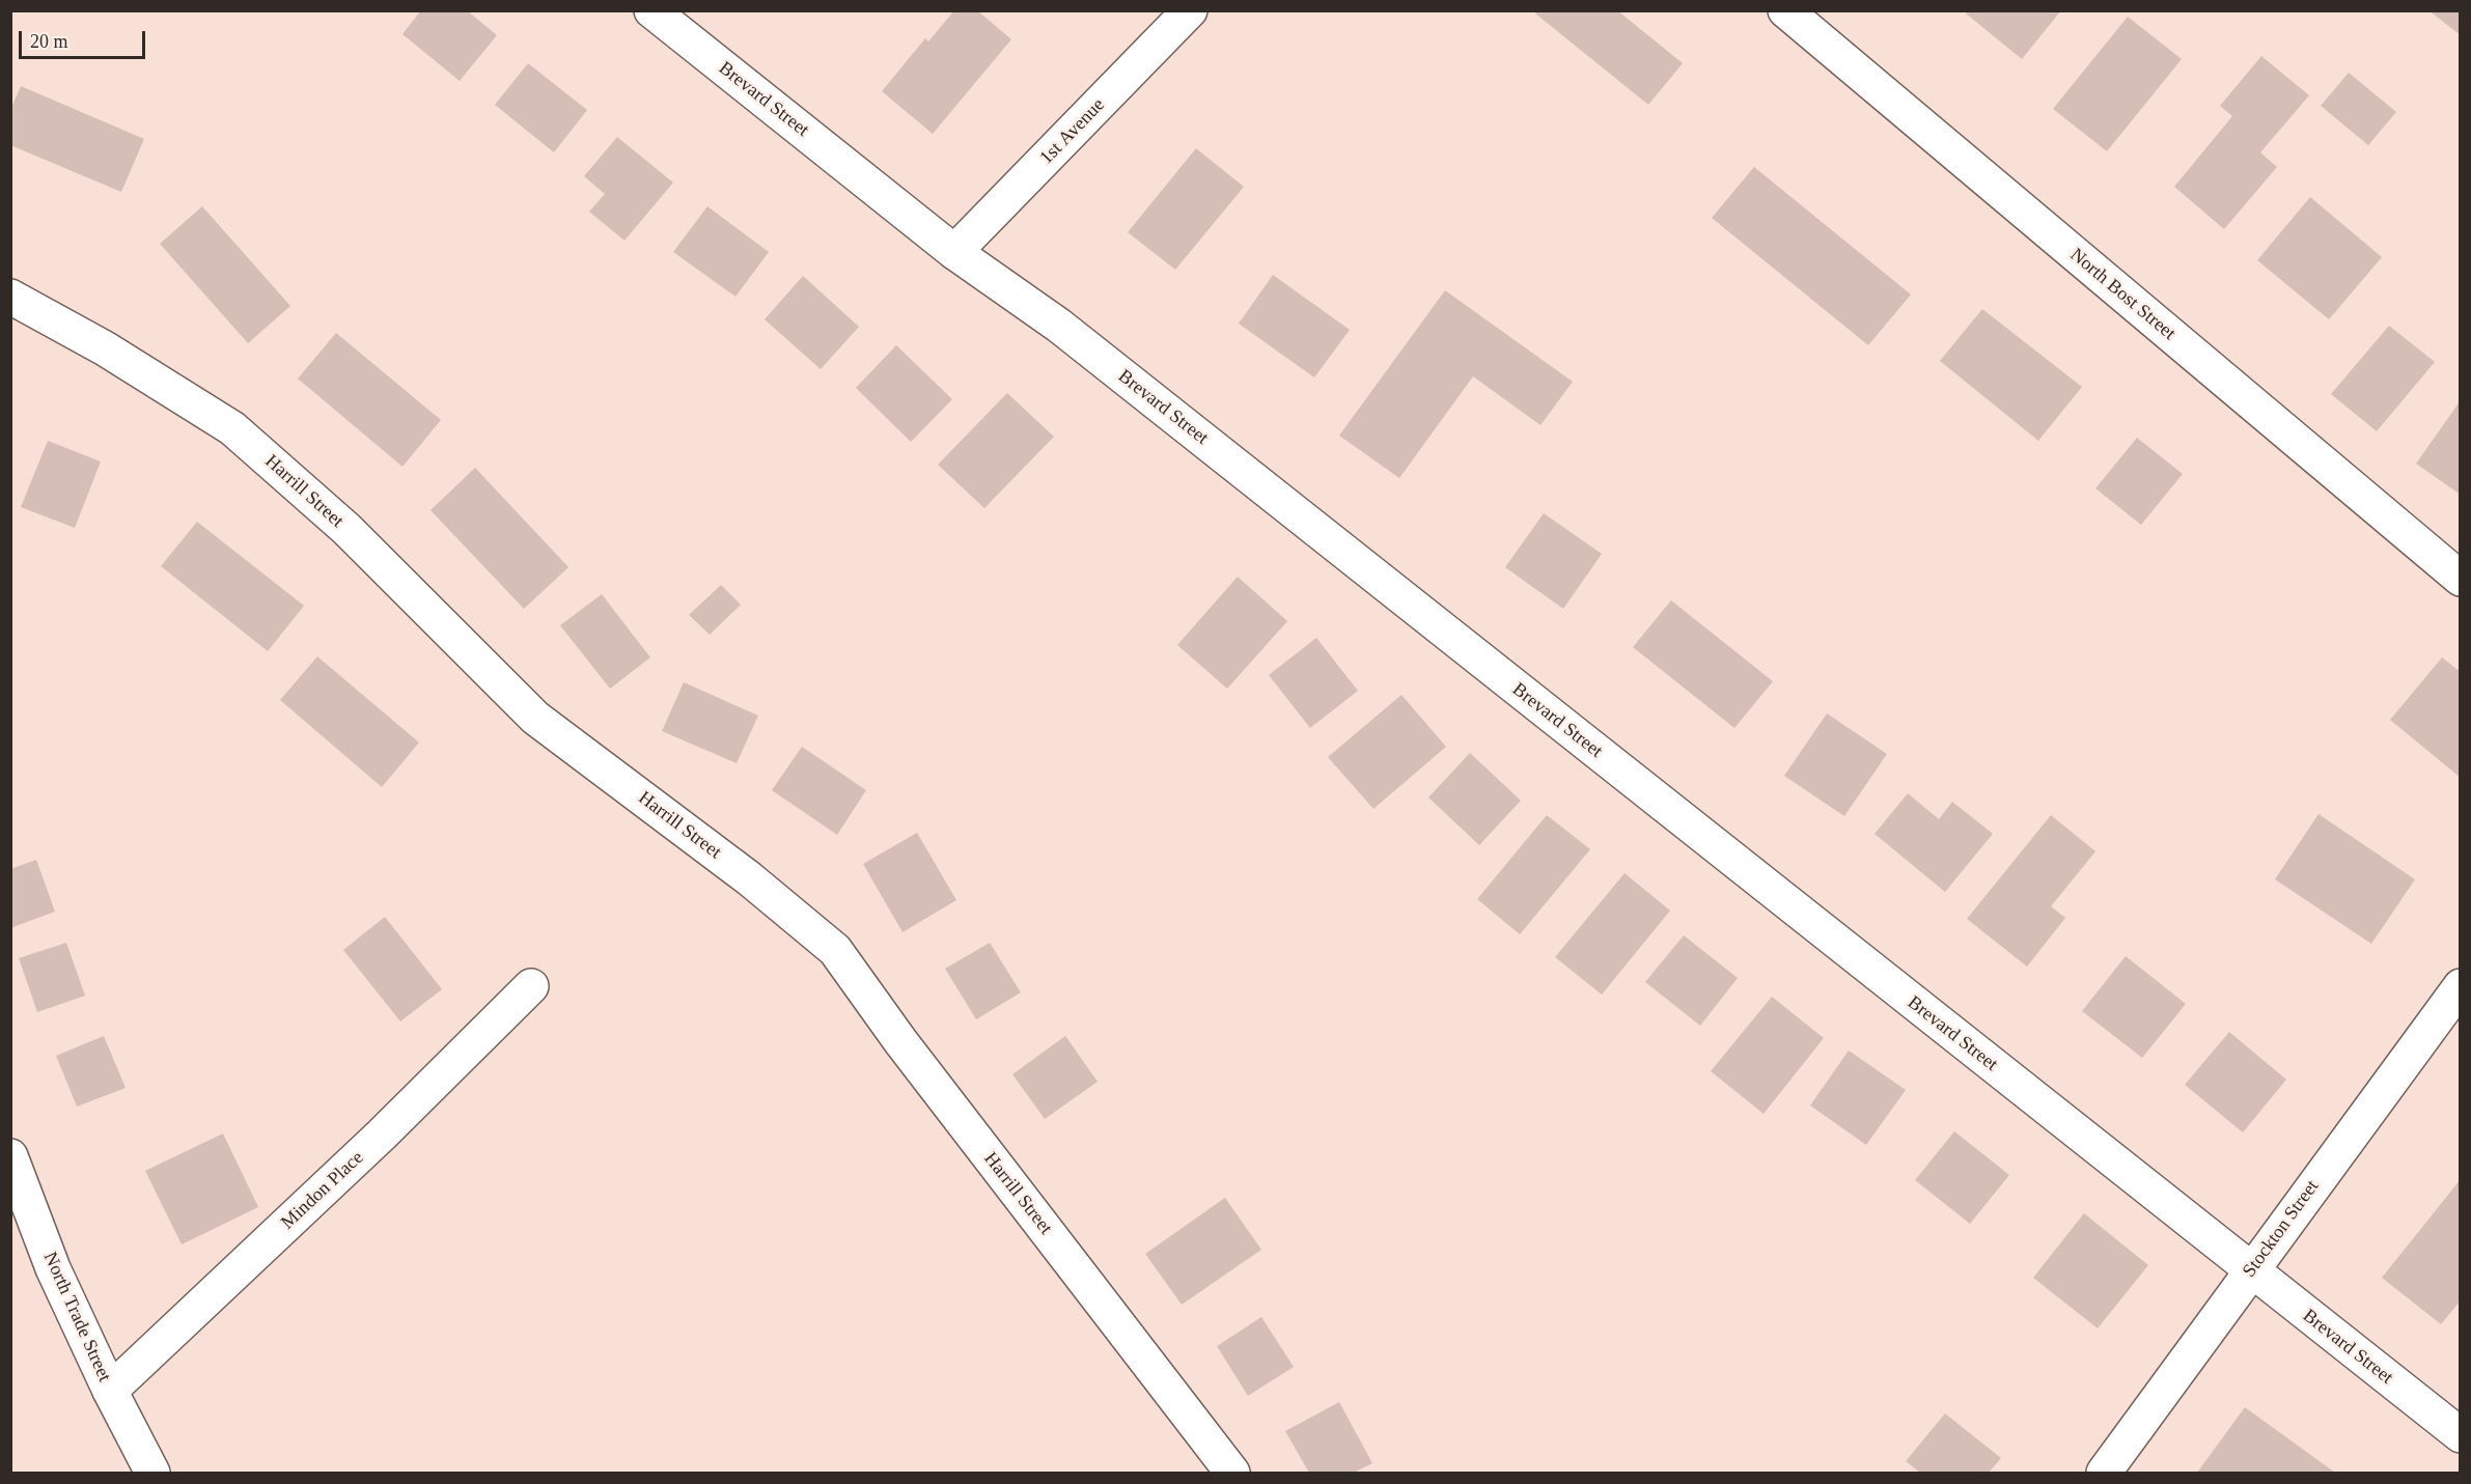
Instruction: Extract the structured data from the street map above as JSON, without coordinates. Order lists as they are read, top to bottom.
{
  "streets": {
    "street": [
      "Brevard Street",
      "1st Avenue",
      "North Bost Street",
      "Harrill Street",
      "Mindon Place",
      "Stockton Street",
      "North Trade Street"
    ]
  },
  "crossings": [
    ["Brevard Street", "1st Avenue"],
    ["Brevard Street", "Stockton Street"],
    ["Mindon Place", "North Trade Street"]
  ],
  "scale_bar": "20 m"
}
